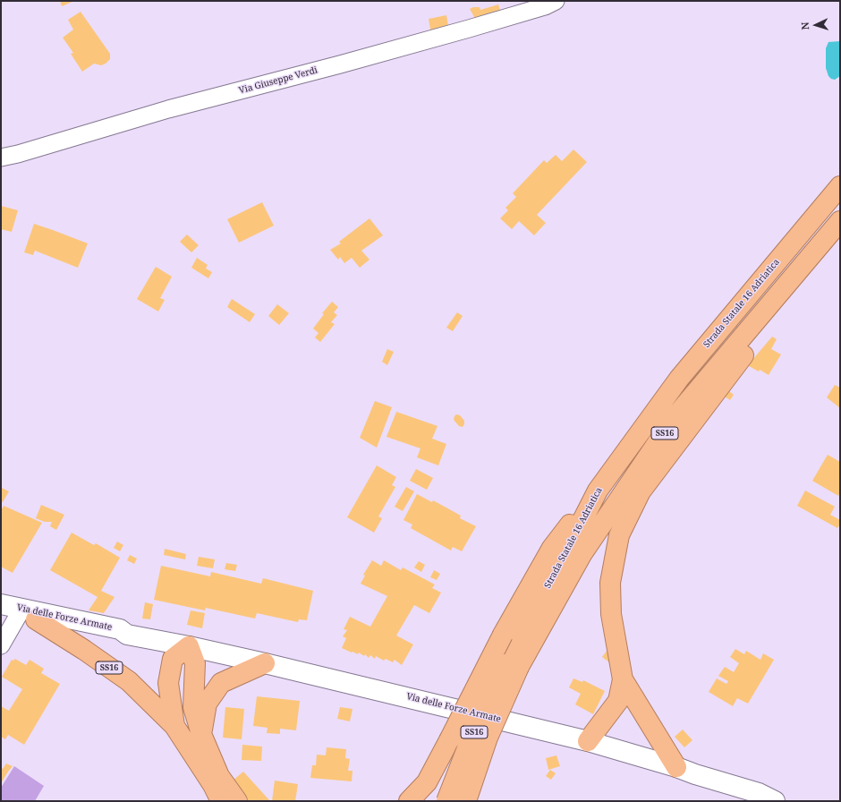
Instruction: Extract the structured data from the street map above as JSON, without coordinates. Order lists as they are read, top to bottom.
{
  "streets": {
    "highway": ["Strada Statale 16 Adriatica", "SS16"],
    "main road": ["Via delle Forze Armate"],
    "street": ["Via Giuseppe Verdi"]
  },
  "crossings": [
    ["Strada Statale 16 Adriatica", "SS16"],
    ["SS16", "Via delle Forze Armate"]
  ],
  "north": "left"
}
